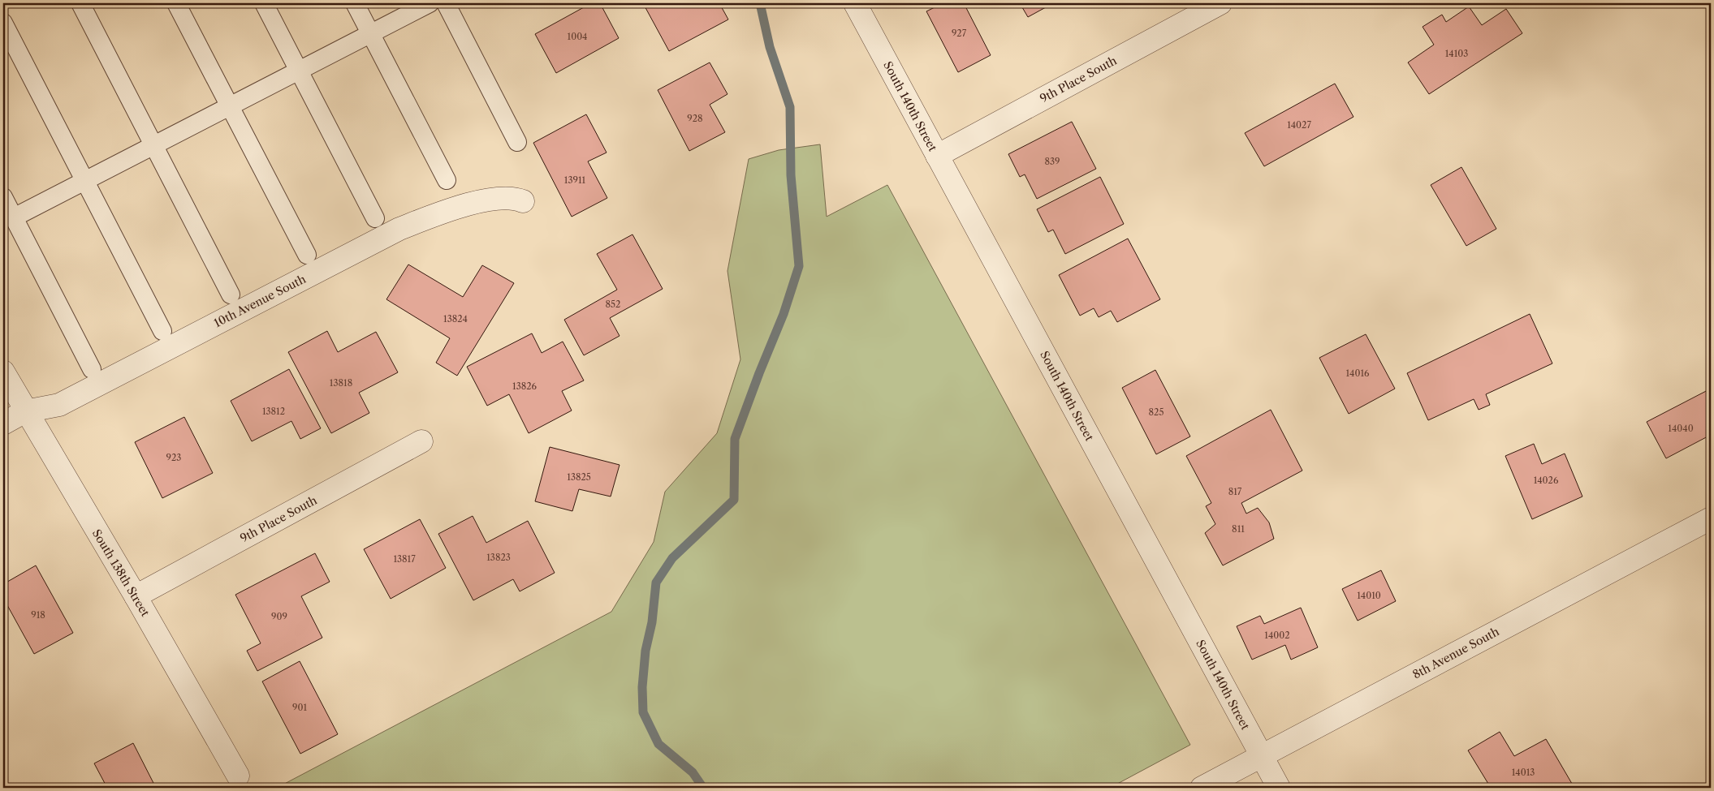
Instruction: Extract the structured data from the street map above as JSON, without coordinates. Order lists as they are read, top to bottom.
{
  "streets": {
    "street": [
      "9th Place South",
      "South 140th Street",
      "10th Avenue South",
      "South 138th Street",
      "8th Avenue South"
    ]
  },
  "crossings": [
    ["9th Place South", "South 140th Street"],
    ["9th Place South", "South 138th Street"],
    ["South 140th Street", "8th Avenue South"],
    ["10th Avenue South", "South 138th Street"]
  ],
  "house_numbers": [
    "927",
    "1004",
    "14103",
    "928",
    "14027",
    "839",
    "13911",
    "852",
    "13824",
    "14016",
    "13818",
    "13826",
    "13812",
    "825",
    "14040",
    "923",
    "13825",
    "14026",
    "817",
    "811",
    "13823",
    "13817",
    "14010",
    "918",
    "909",
    "14002",
    "901",
    "14013"
  ]
}
